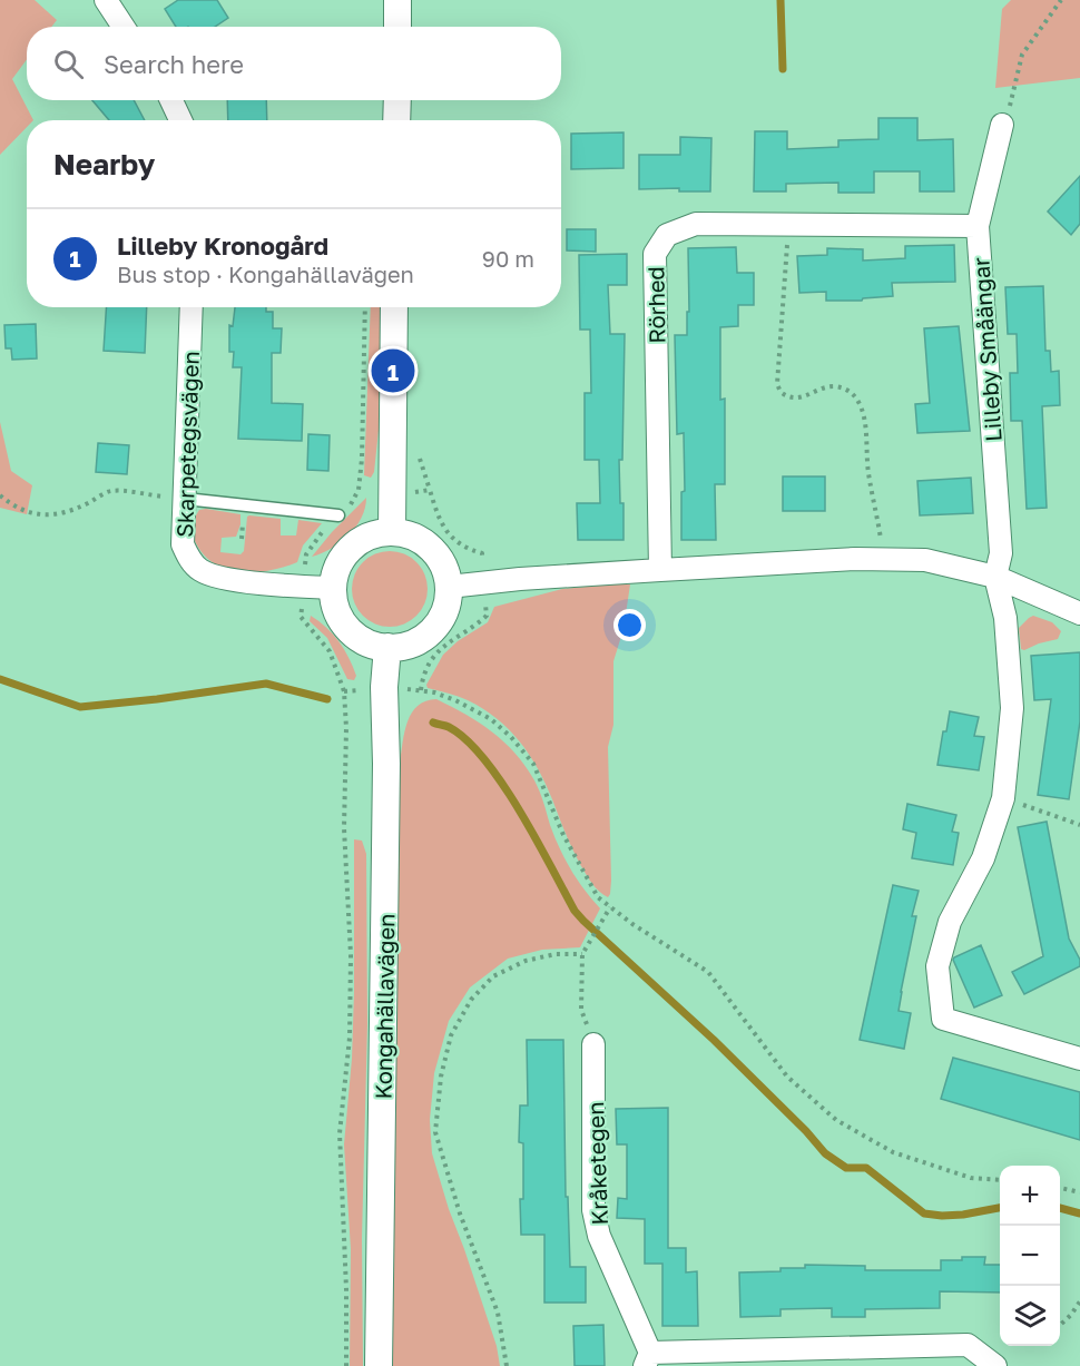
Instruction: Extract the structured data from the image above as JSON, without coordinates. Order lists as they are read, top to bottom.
{
  "streets": {
    "street": [
      "Rörhed",
      "Lilleby Småängar",
      "Skarpetegsvägen",
      "Kongahällavägen",
      "Kråketegen"
    ]
  },
  "crossings": [
    ["Rörhed", "Lilleby Småängar"],
    ["Skarpetegsvägen", "Kongahällavägen"]
  ],
  "page": {
    "search": "Search here",
    "heading": "Nearby",
    "list": [
      {
        "mark": "1",
        "name": "Lilleby Kronogård",
        "note": "Bus stop · Kongahällavägen",
        "value": "90 m"
      }
    ],
    "pins": "1",
    "map_buttons": ["+", "−"]
  }
}
